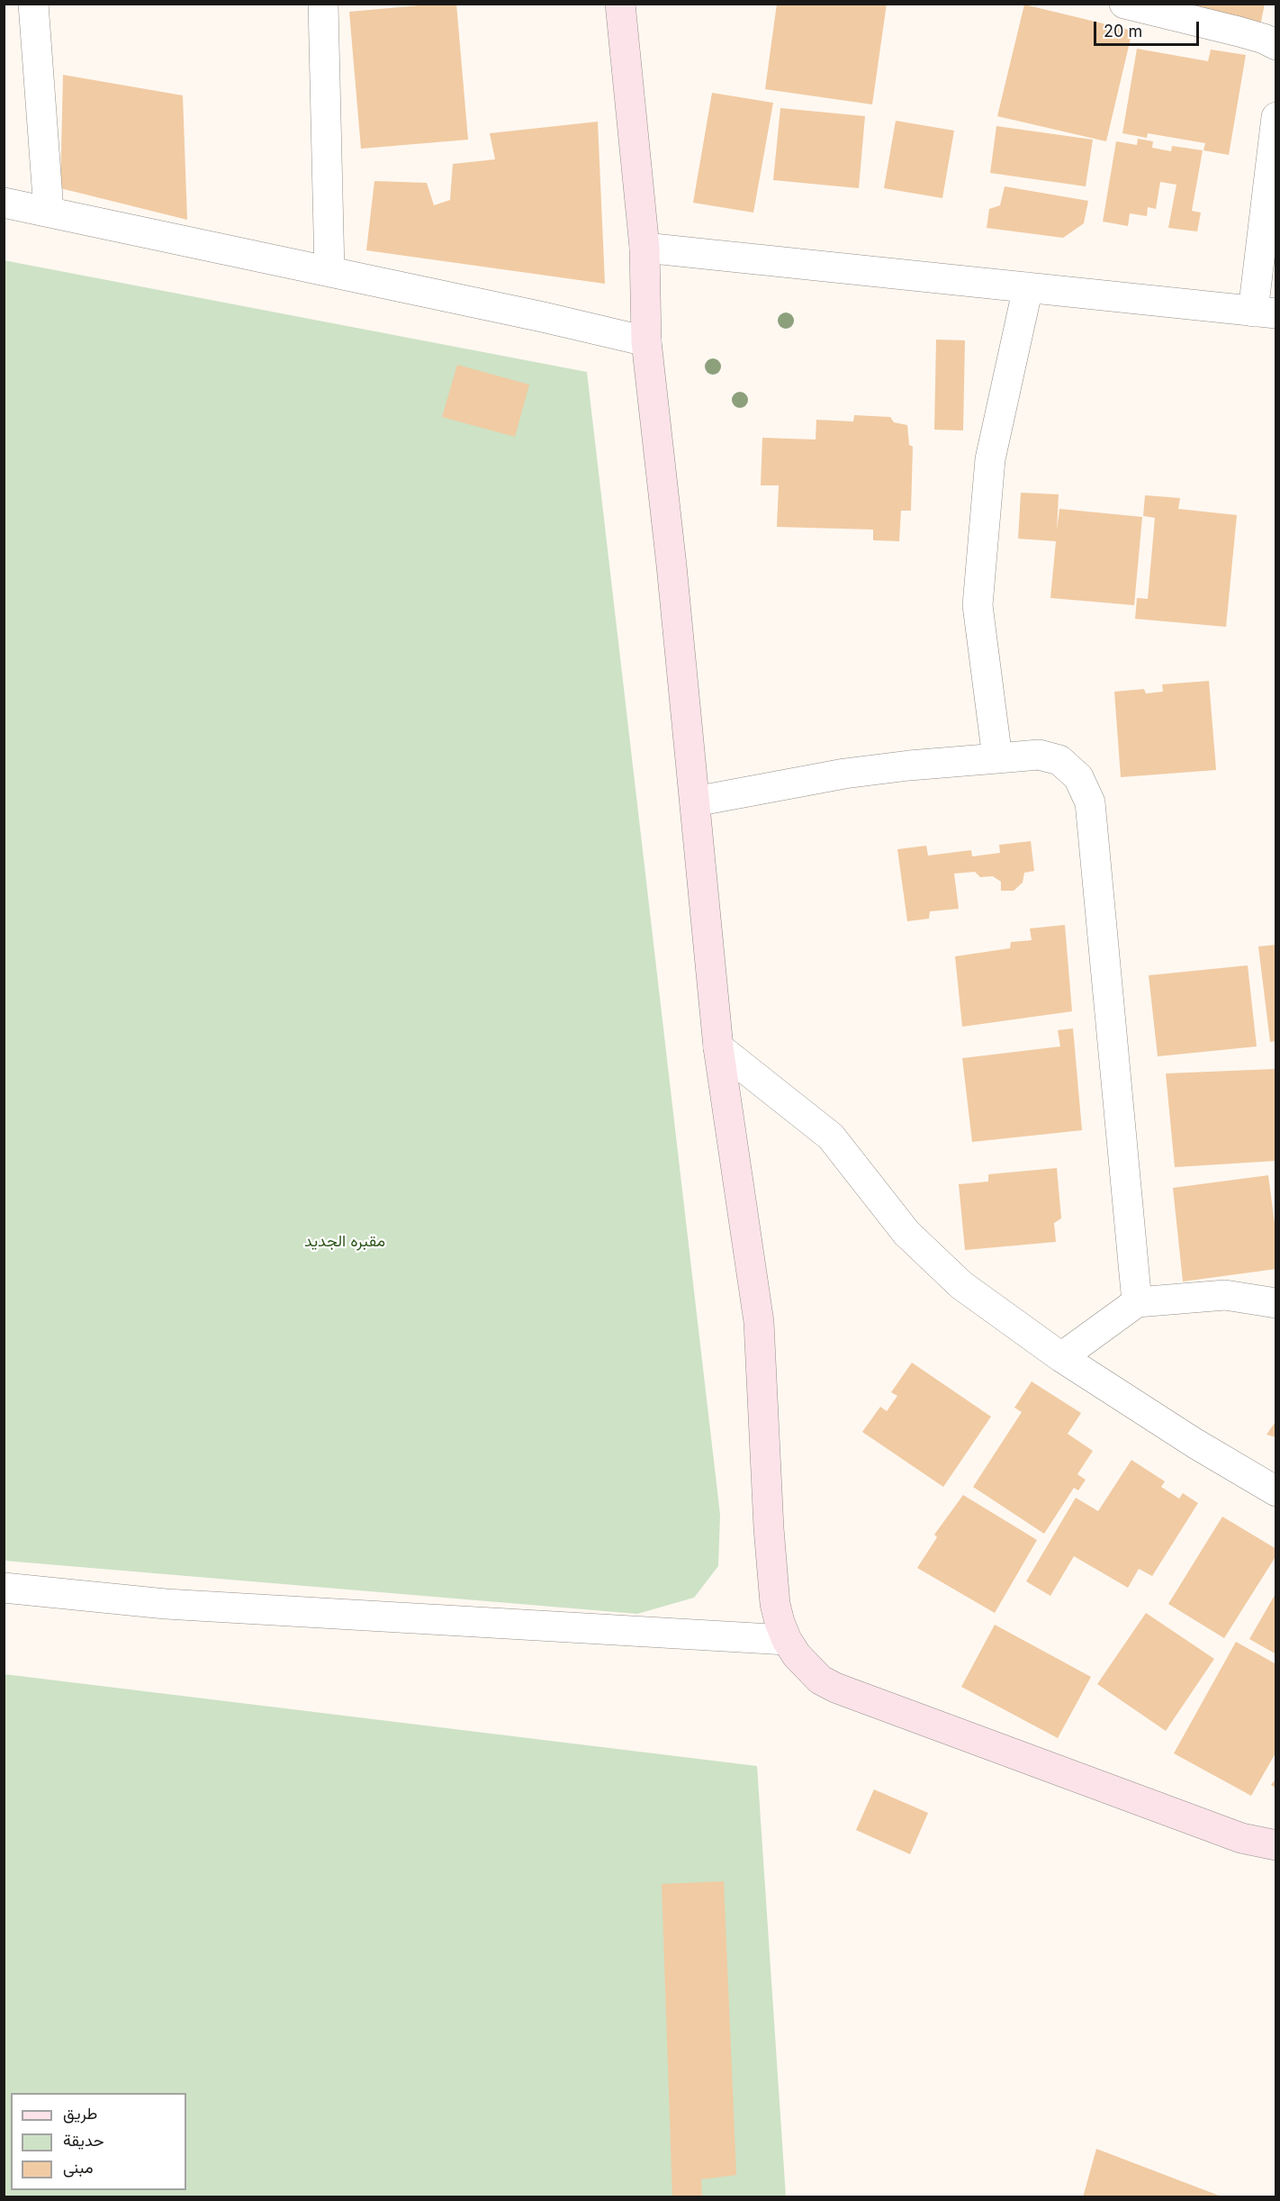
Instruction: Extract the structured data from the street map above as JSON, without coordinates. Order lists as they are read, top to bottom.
{
  "parks": ["مقبره الجديد"],
  "legend": ["طريق", "حديقة", "مبنى"],
  "scale_bar": "20 m"
}
